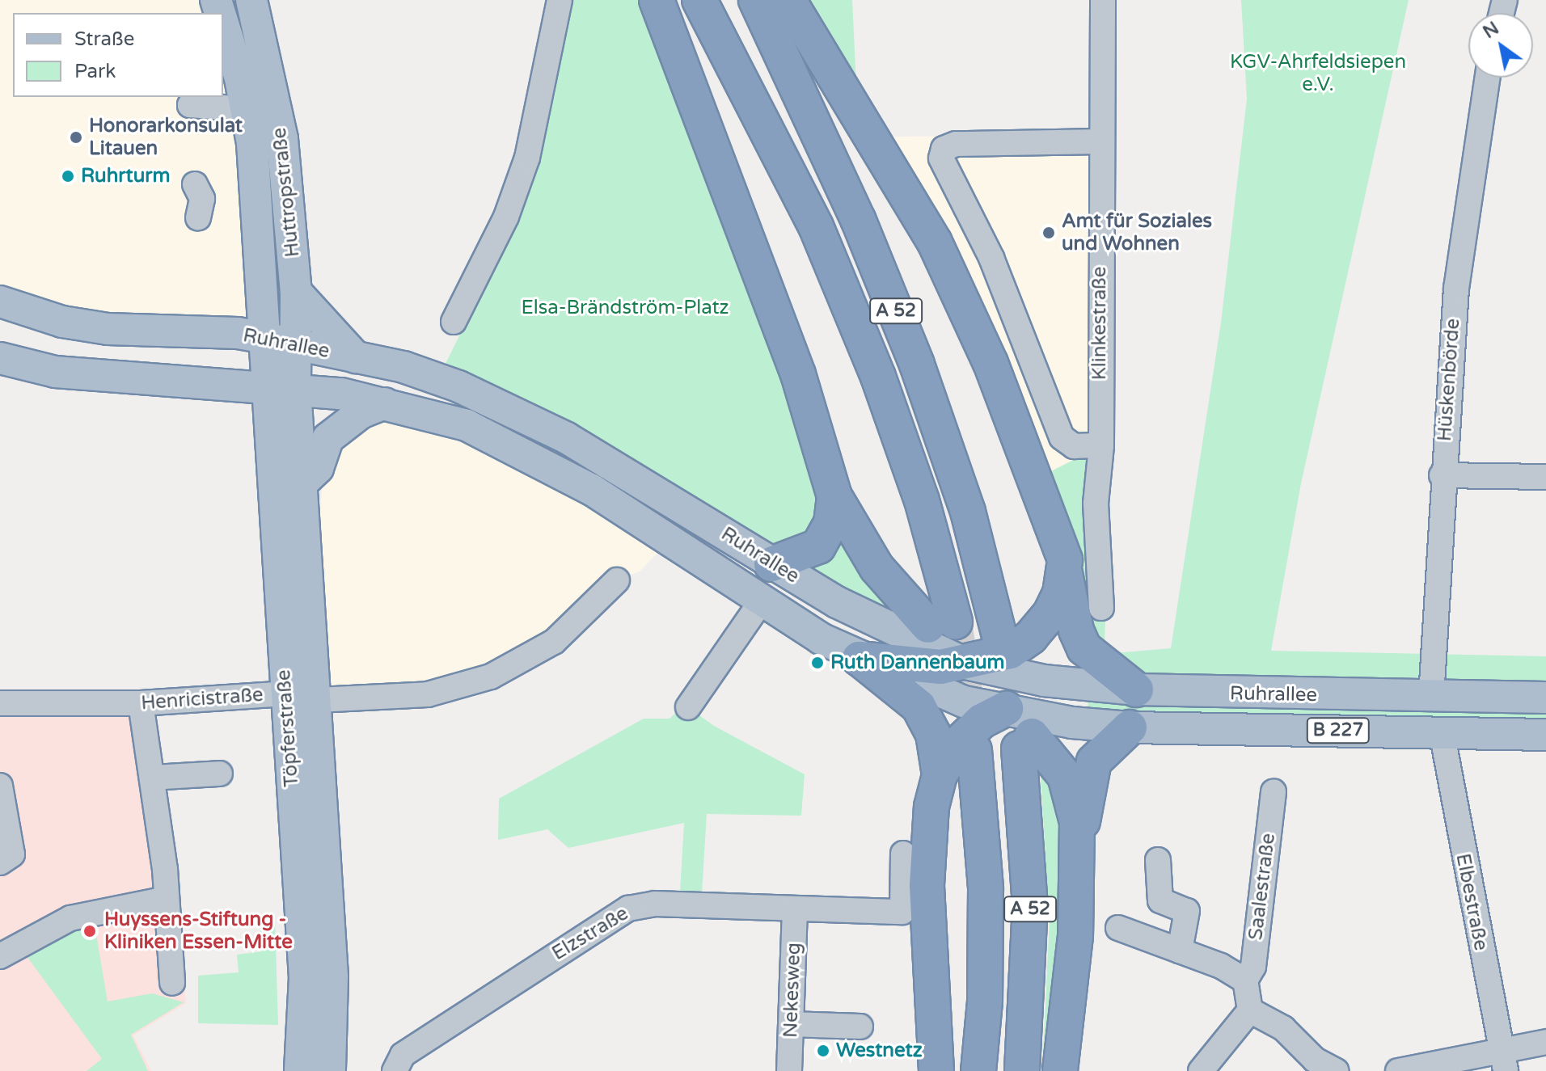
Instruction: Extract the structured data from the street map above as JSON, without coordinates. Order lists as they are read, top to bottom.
{
  "streets": {
    "highway": ["A 52"],
    "main road": [
      "Huttropstraße",
      "Ruhrallee",
      "Töpferstraße",
      "B 227"
    ],
    "street": [
      "Klinkestraße",
      "Hüskenbörde",
      "Henricistraße",
      "Saalestraße",
      "Elbestraße",
      "Elzstraße",
      "Nekesweg"
    ]
  },
  "crossings": [
    ["Huttropstraße", "Ruhrallee"],
    ["Huttropstraße", "Töpferstraße"],
    ["A 52", "Ruhrallee"],
    ["Ruhrallee", "Hüskenbörde"],
    ["Ruhrallee", "Töpferstraße"],
    ["Ruhrallee", "Elbestraße"],
    ["Henricistraße", "Töpferstraße"],
    ["Elzstraße", "Nekesweg"]
  ],
  "parks": ["KGV-Ahrfeldsiepen e.V.", "Elsa-Brändström-Platz"],
  "places": [
    "Honorarkonsulat Litauen",
    "Ruhrturm",
    "Amt für Soziales und Wohnen",
    "Ruth Dannenbaum",
    "Huyssens-Stiftung - Kliniken Essen-Mitte",
    "Westnetz"
  ],
  "legend": ["Straße", "Park"],
  "north": "top left"
}
